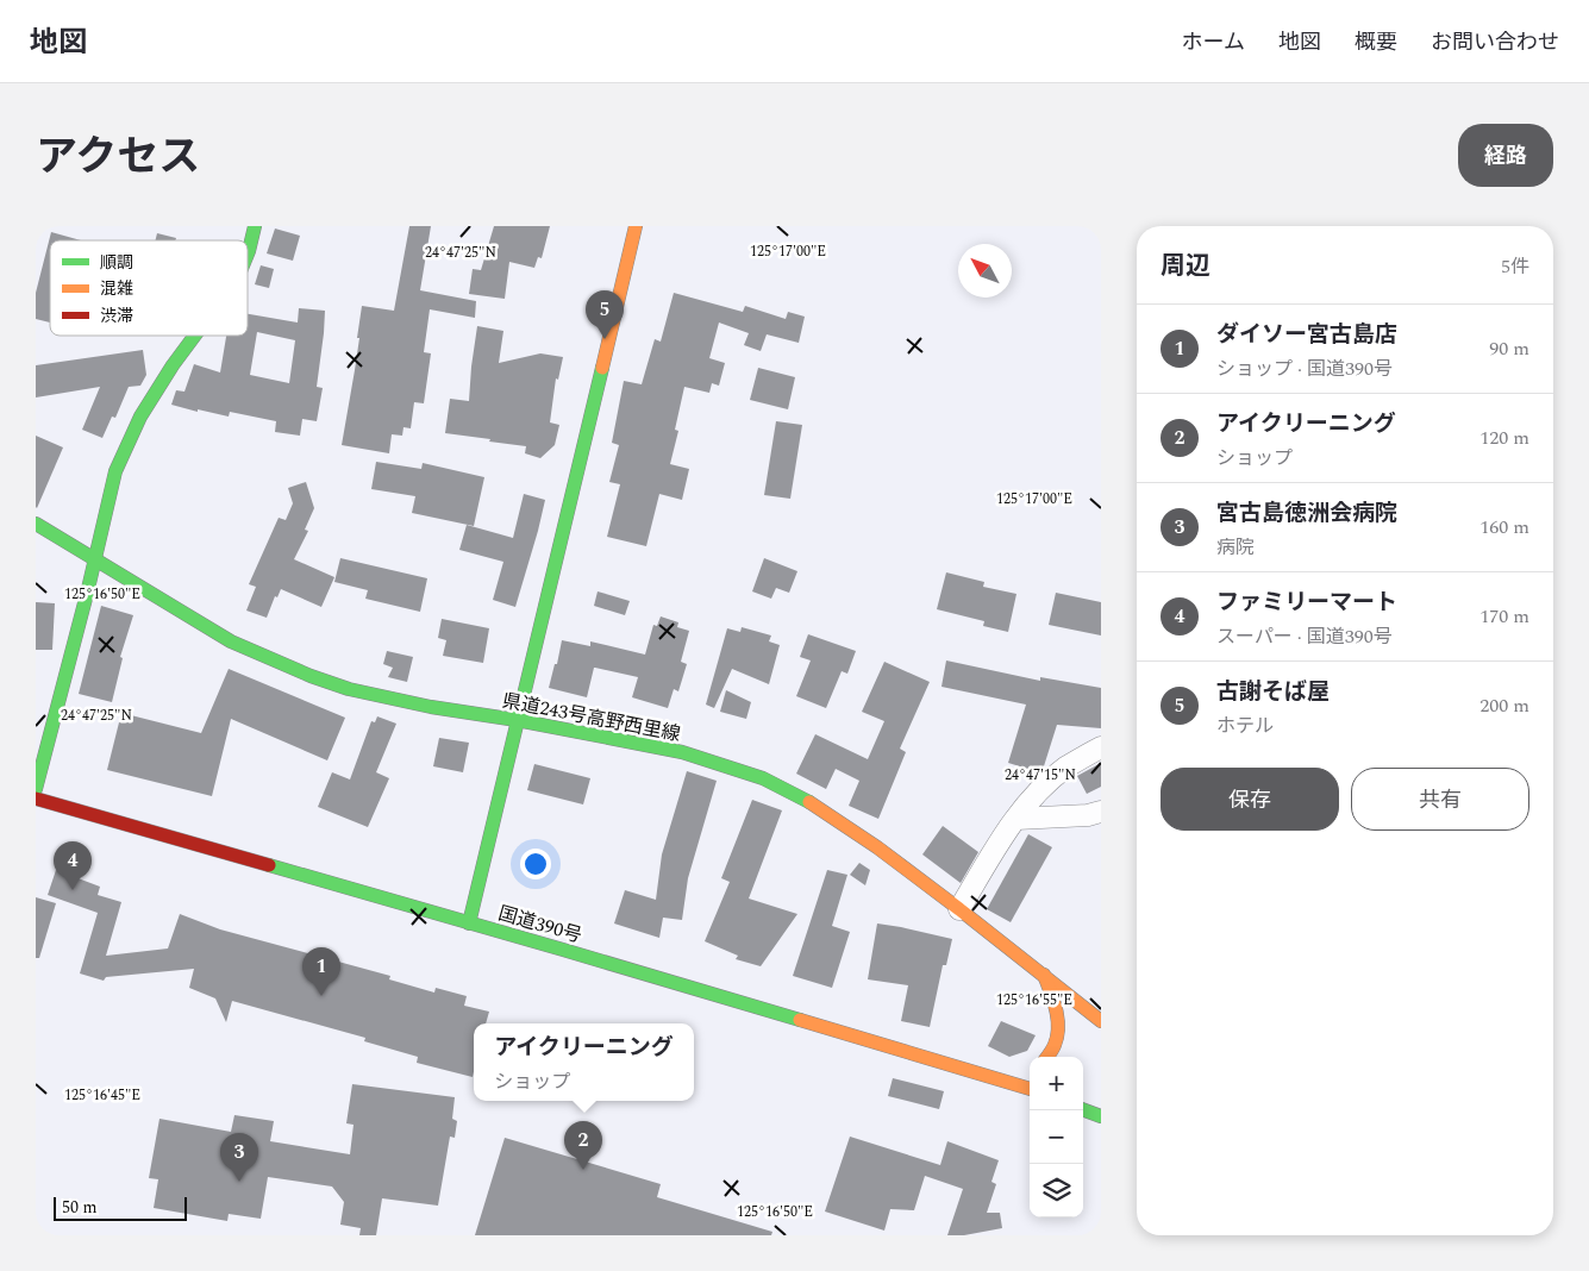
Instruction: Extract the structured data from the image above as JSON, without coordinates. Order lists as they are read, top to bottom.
{
  "streets": {
    "main road": ["県道243号高野西里線", "国道390号"]
  },
  "legend": ["順調", "混雑", "渋滞"],
  "scale_bar": "50 m",
  "north": "top left",
  "page": {
    "header": "地図",
    "nav": [
      "ホーム",
      "地図",
      "概要",
      "お問い合わせ"
    ],
    "title": "アクセス",
    "buttons": [
      "経路",
      ["保存", "共有"]
    ],
    "heading": ["周辺", "5件"],
    "pins": [
      "5",
      "4",
      "1",
      "2",
      "3"
    ],
    "list": [
      {
        "mark": "1",
        "name": "ダイソー宮古島店",
        "note": "ショップ · 国道390号",
        "value": "90 m"
      },
      {
        "mark": "2",
        "name": "アイクリーニング",
        "note": "ショップ",
        "value": "120 m"
      },
      {
        "mark": "3",
        "name": "宮古島徳洲会病院",
        "note": "病院",
        "value": "160 m"
      },
      {
        "mark": "4",
        "name": "ファミリーマート",
        "note": "スーパー · 国道390号",
        "value": "170 m"
      },
      {
        "mark": "5",
        "name": "古謝そば屋",
        "note": "ホテル",
        "value": "200 m"
      }
    ],
    "popup": ["アイクリーニング", "ショップ"],
    "map_buttons": ["+", "−"],
    "scale": "50 m"
  },
  "coordinates": [
    "125°17'00\"E",
    "24°47'25\"N",
    "125°16'50\"E",
    "24°47'15\"N",
    "125°16'55\"E",
    "125°16'45\"E"
  ]
}
